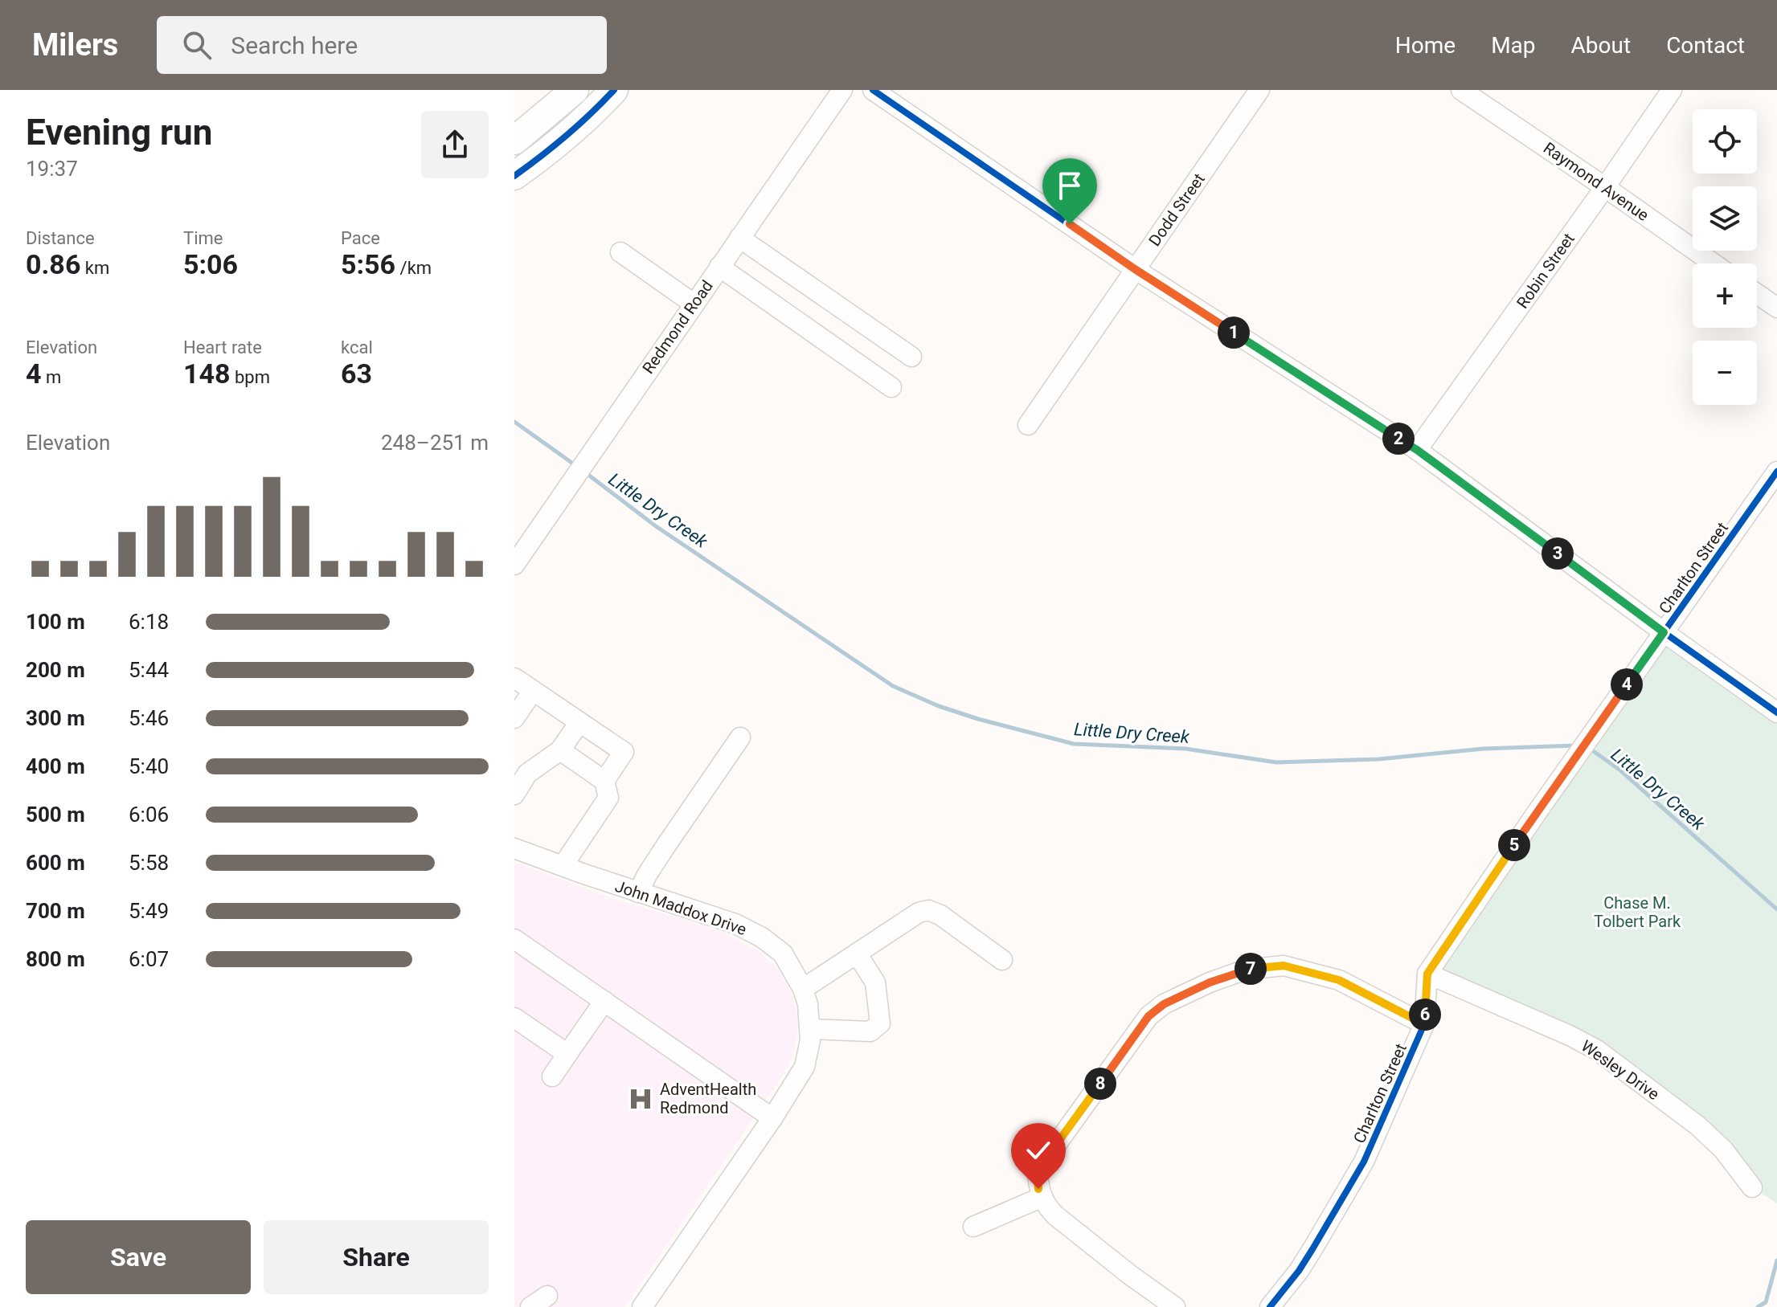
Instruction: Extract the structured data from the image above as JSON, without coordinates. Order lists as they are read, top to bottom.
{
  "streets": {
    "street": [
      "Raymond Avenue",
      "Dodd Street",
      "Robin Street",
      "Redmond Road",
      "Charlton Street",
      "John Maddox Drive",
      "Wesley Drive"
    ]
  },
  "crossings": [
    ["Raymond Avenue", "Robin Street"],
    ["Charlton Street", "Wesley Drive"]
  ],
  "water": ["Little Dry Creek"],
  "parks": ["Chase M. Tolbert Park"],
  "places": {
    "hospital": ["AdventHealth Redmond"]
  },
  "page": {
    "header": "Milers",
    "search": "Search here",
    "nav": [
      "Home",
      "Map",
      "About",
      "Contact"
    ],
    "heading": ["Evening run", "19:37"],
    "map_buttons": ["+", "−"],
    "stats": [
      ["Distance", "0.86 km"],
      ["Time", "5:06"],
      ["Pace", "5:56 /km"],
      ["Elevation", "4 m"],
      ["Heart rate", "148 bpm"],
      ["kcal", "63"]
    ],
    "pins": [
      "1",
      "2",
      "3",
      "4",
      "5",
      "7",
      "6",
      "8"
    ],
    "chart": ["Elevation", "248–251 m"],
    "list": [
      {
        "name": "100 m",
        "note": "6:18"
      },
      {
        "name": "200 m",
        "note": "5:44"
      },
      {
        "name": "300 m",
        "note": "5:46"
      },
      {
        "name": "400 m",
        "note": "5:40"
      },
      {
        "name": "500 m",
        "note": "6:06"
      },
      {
        "name": "600 m",
        "note": "5:58"
      },
      {
        "name": "700 m",
        "note": "5:49"
      },
      {
        "name": "800 m",
        "note": "6:07"
      }
    ],
    "buttons": ["Save", "Share"]
  }
}
